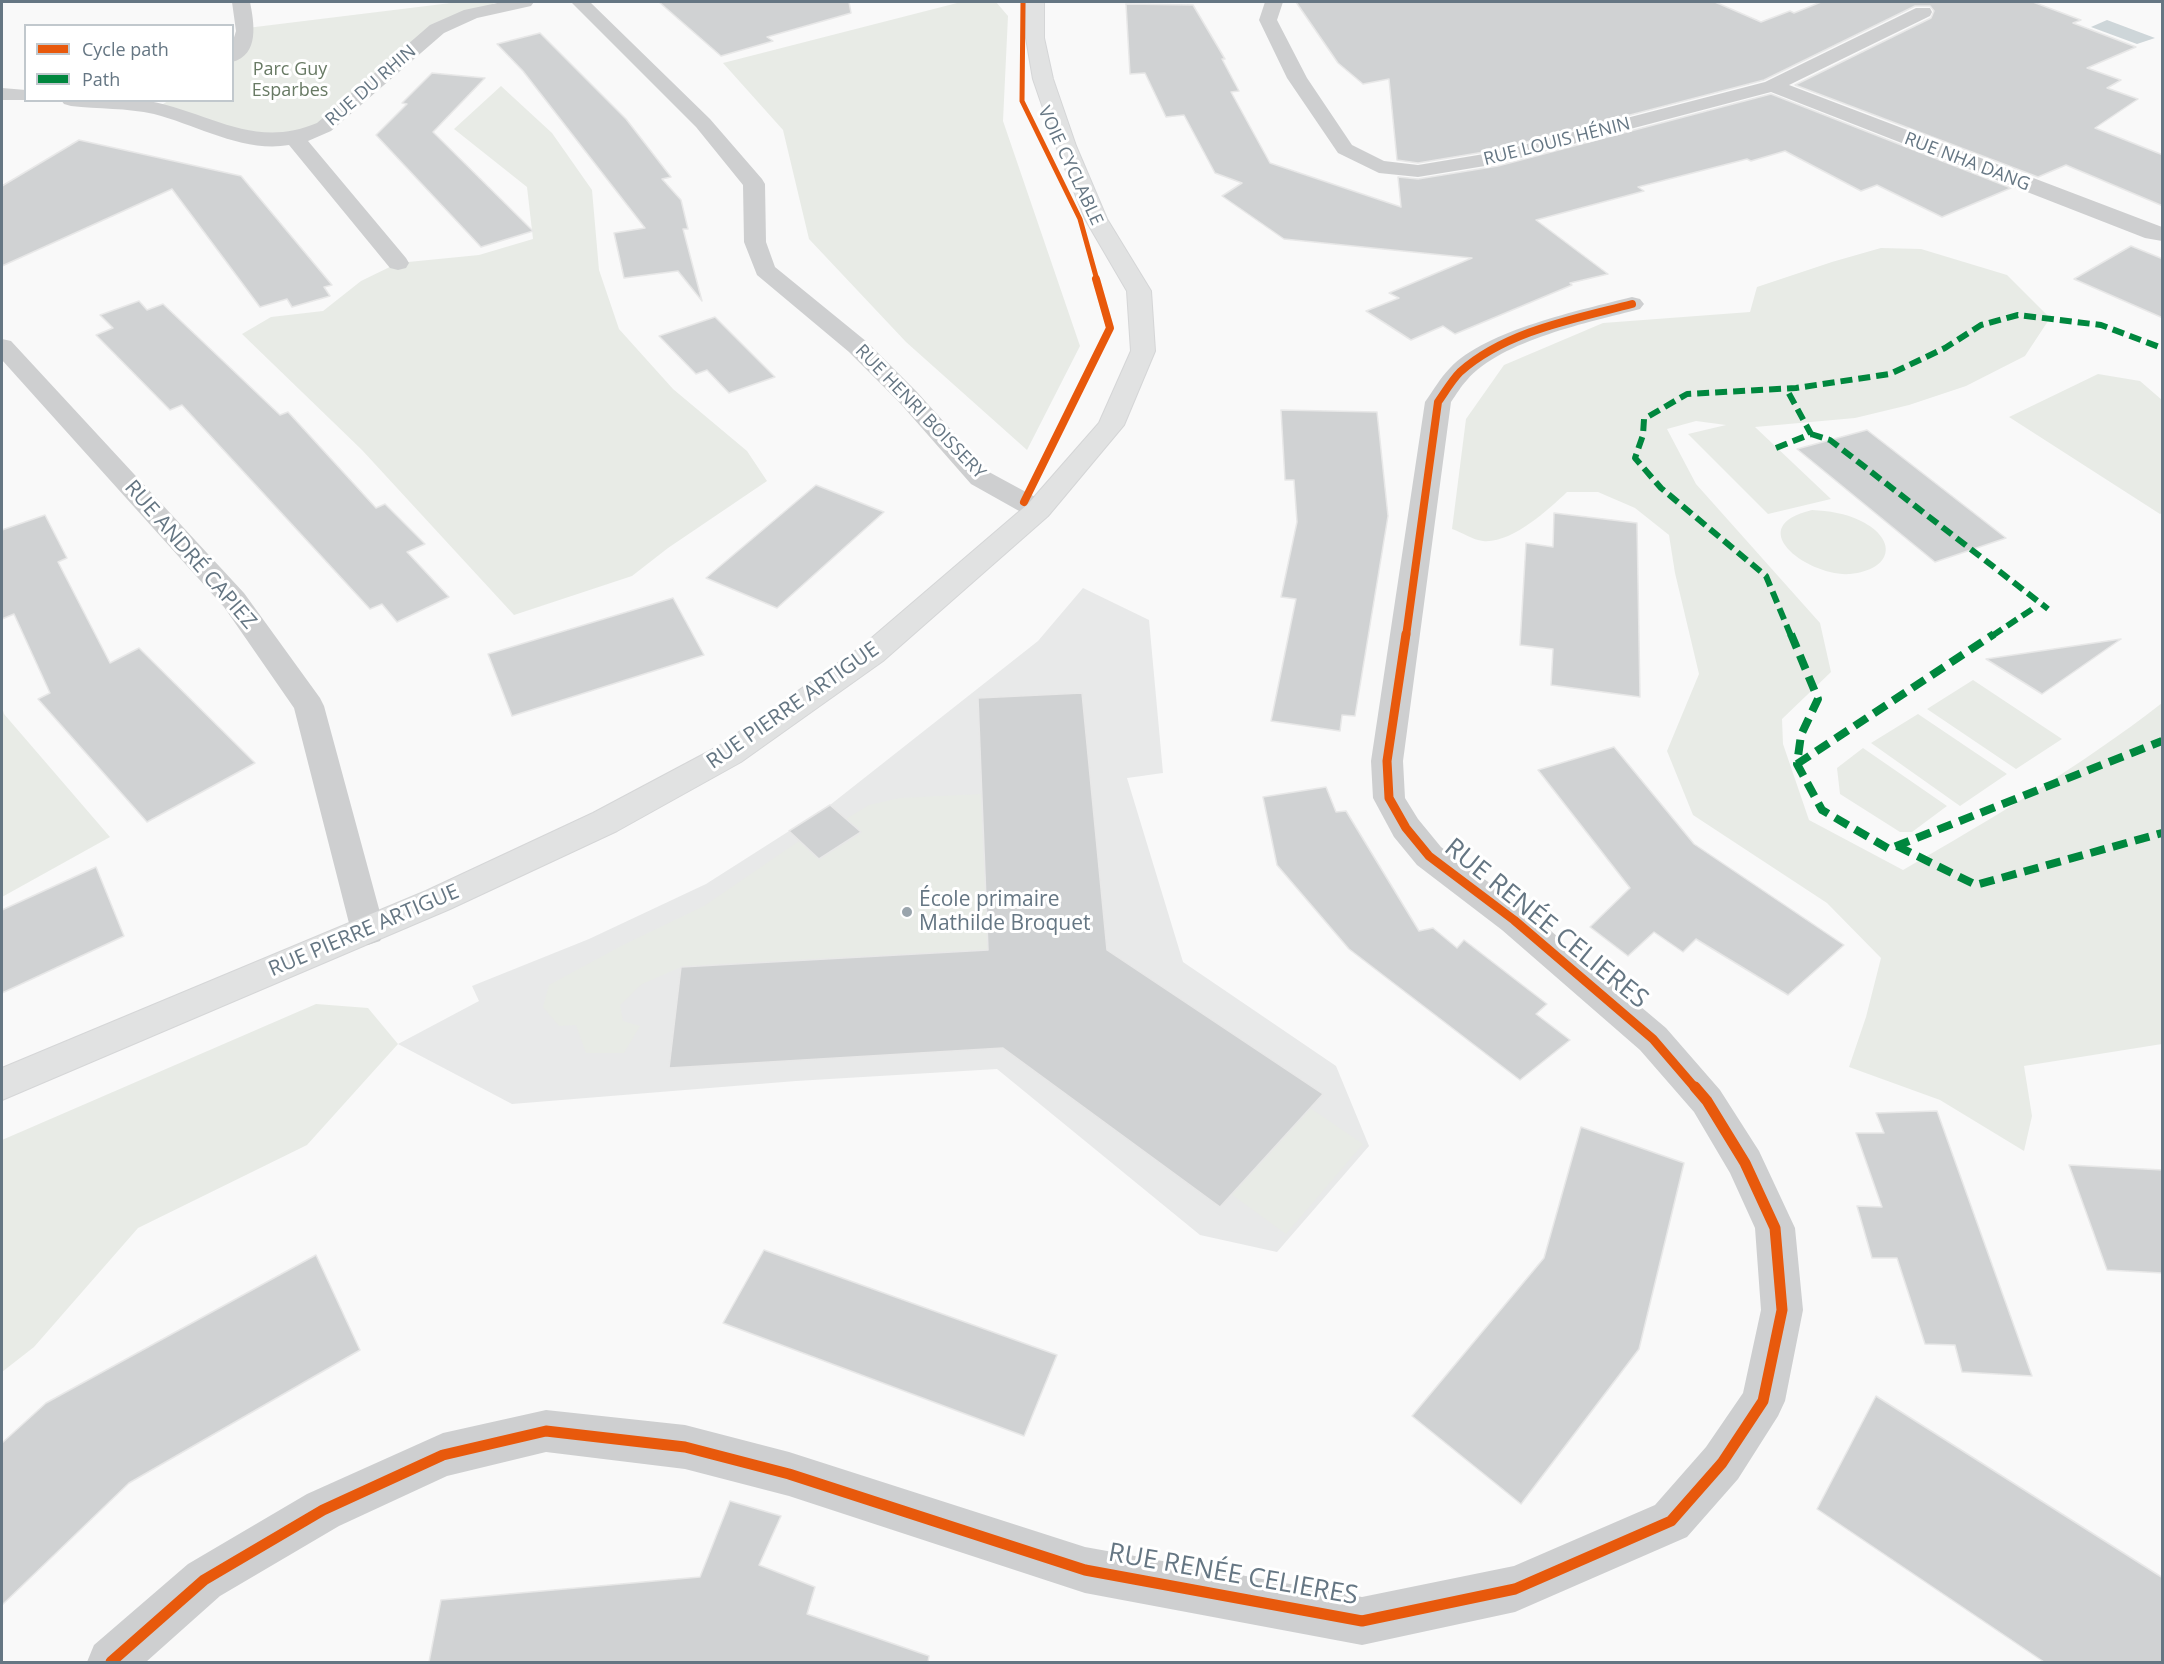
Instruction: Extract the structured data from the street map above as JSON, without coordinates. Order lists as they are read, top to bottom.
{
  "streets": {
    "main road": ["RUE PIERRE ARTIGUE"],
    "street": [
      "RUE DU RHIN",
      "RUE LOUIS HÉNIN",
      "RUE NHA DANG",
      "RUE HENRI BOISSERY",
      "RUE ANDRÉ CAPIEZ",
      "RUE RENÉE CELIERES"
    ],
    "cycle path": ["VOIE CYCLABLE"]
  },
  "crossings": [
    ["RUE LOUIS HÉNIN", "RUE NHA DANG"],
    ["RUE HENRI BOISSERY", "RUE PIERRE ARTIGUE"],
    ["RUE ANDRÉ CAPIEZ", "RUE PIERRE ARTIGUE"]
  ],
  "parks": ["Parc Guy Esparbes"],
  "places": ["École primaire Mathilde Broquet"],
  "legend": ["Cycle path", "Path"]
}
